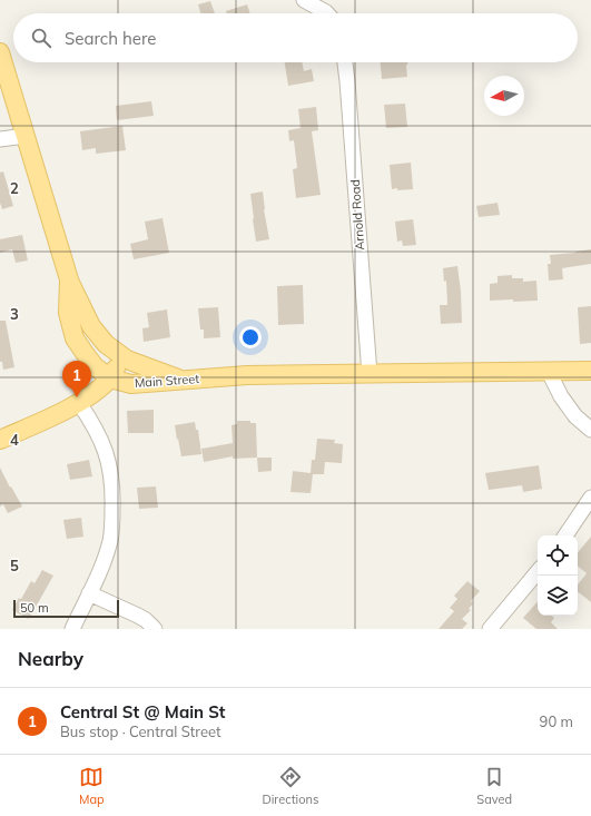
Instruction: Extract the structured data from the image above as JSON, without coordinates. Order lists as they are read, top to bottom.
{
  "streets": {
    "main road": ["Main Street"],
    "street": ["Arnold Road"]
  },
  "crossings": [
    ["Arnold Road", "Main Street"]
  ],
  "scale_bar": "50 m",
  "north": "left",
  "page": {
    "search": "Search here",
    "pins": "1",
    "scale": "50 m",
    "heading": "Nearby",
    "list": [
      {
        "mark": "1",
        "name": "Central St @ Main St",
        "note": "Bus stop · Central Street",
        "value": "90 m"
      }
    ],
    "nav": ["Map", "Directions", "Saved"]
  },
  "grid": {
    "rows": [
      "2",
      "3",
      "4",
      "5"
    ]
  }
}
